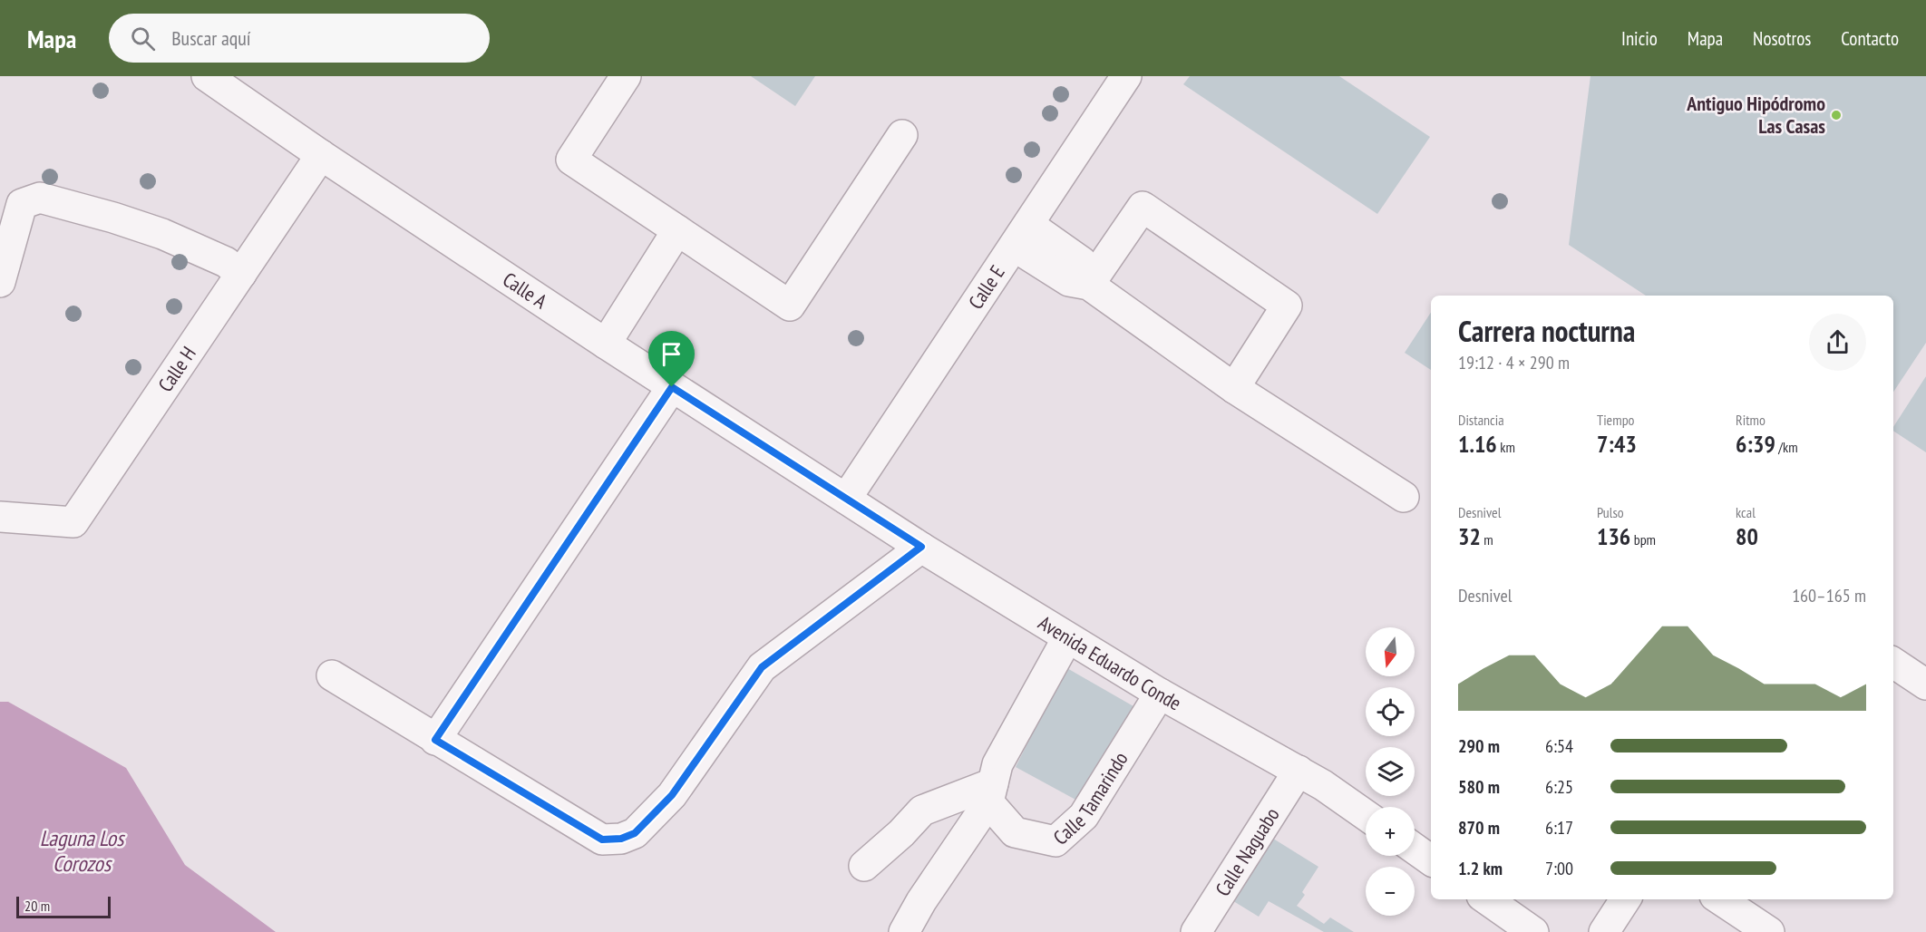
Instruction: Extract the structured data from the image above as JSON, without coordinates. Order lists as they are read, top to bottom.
{
  "streets": {
    "street": [
      "Calle E",
      "Calle A",
      "Calle H",
      "Avenida Eduardo Conde",
      "Calle Tamarindo",
      "Calle Naguabo"
    ]
  },
  "crossings": [
    ["Calle E", "Calle A"],
    ["Calle E", "Avenida Eduardo Conde"],
    ["Calle A", "Calle H"],
    ["Calle A", "Avenida Eduardo Conde"],
    ["Avenida Eduardo Conde", "Calle Tamarindo"],
    ["Avenida Eduardo Conde", "Calle Naguabo"]
  ],
  "water": ["Laguna Los Corozos"],
  "places": ["Antiguo Hipódromo Las Casas"],
  "scale_bar": "20 m",
  "north": "bottom",
  "page": {
    "header": "Mapa",
    "search": "Buscar aquí",
    "nav": [
      "Inicio",
      "Mapa",
      "Nosotros",
      "Contacto"
    ],
    "heading": ["Carrera nocturna", "19:12 · 4 × 290 m"],
    "stats": [
      ["Distancia", "1.16 km"],
      ["Tiempo", "7:43"],
      ["Ritmo", "6:39 /km"],
      ["Desnivel", "32 m"],
      ["Pulso", "136 bpm"],
      ["kcal", "80"]
    ],
    "chart": ["Desnivel", "160–165 m"],
    "map_buttons": ["+", "−"],
    "list": [
      {
        "name": "290 m",
        "note": "6:54"
      },
      {
        "name": "580 m",
        "note": "6:25"
      },
      {
        "name": "870 m",
        "note": "6:17"
      },
      {
        "name": "1.2 km",
        "note": "7:00"
      }
    ],
    "scale": "20 m"
  }
}
